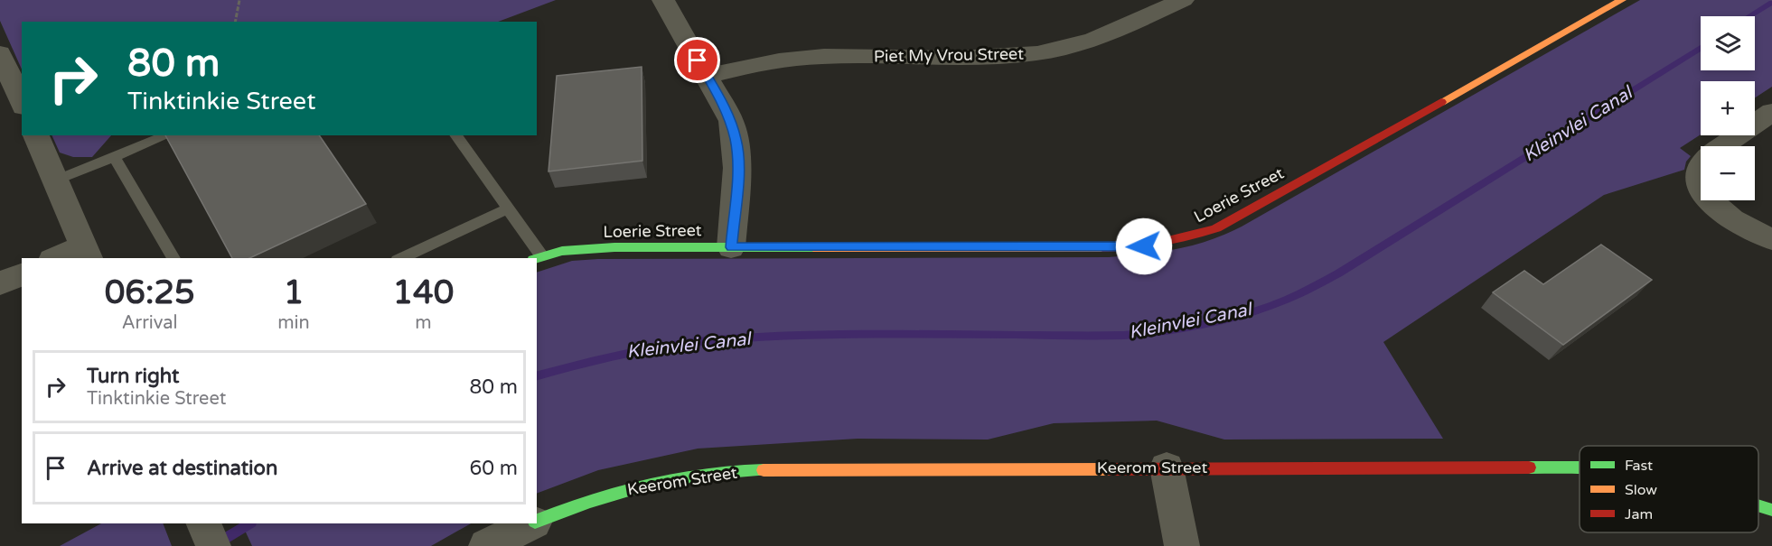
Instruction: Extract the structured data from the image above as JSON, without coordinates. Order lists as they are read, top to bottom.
{
  "streets": {
    "street": ["Piet My Vrou Street", "Loerie Street", "Keerom Street"]
  },
  "water": ["Kleinvlei Canal"],
  "legend": ["Fast", "Slow", "Jam"],
  "page": {
    "map_buttons": ["+", "−"],
    "turn": ["80 m", "Tinktinkie Street"],
    "eta": [
      "06:25",
      "Arrival",
      "1",
      "min",
      "140",
      "m"
    ],
    "list": [
      {
        "name": "Turn right",
        "note": "Tinktinkie Street",
        "value": "80 m"
      },
      {
        "name": "Arrive at destination",
        "value": "60 m"
      }
    ]
  }
}
